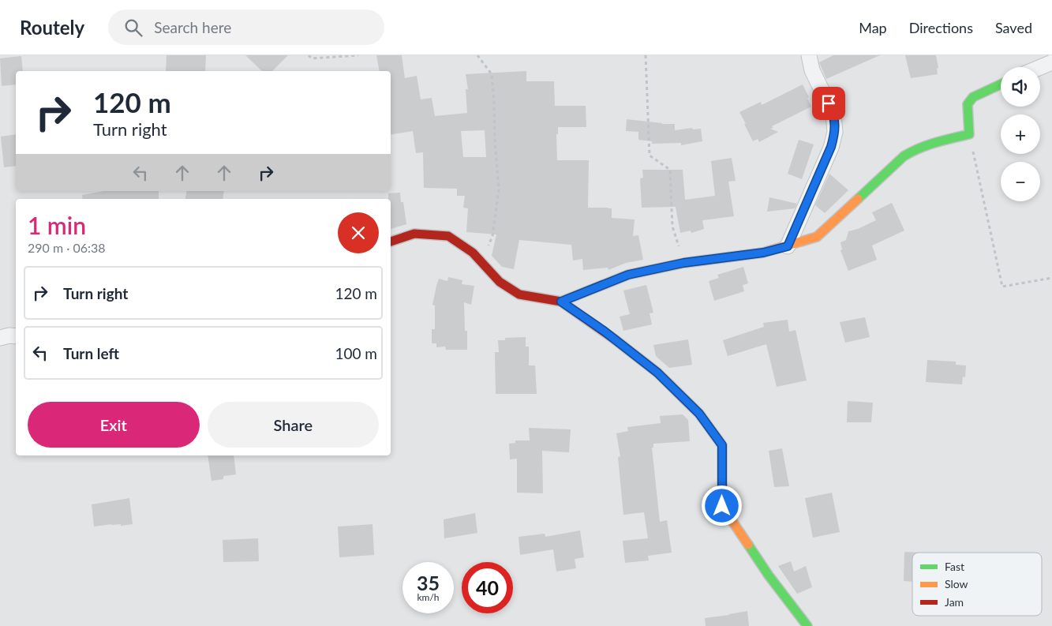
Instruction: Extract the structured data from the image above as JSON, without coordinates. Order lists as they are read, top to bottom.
{
  "legend": ["Fast", "Slow", "Jam"],
  "page": {
    "header": "Routely",
    "search": "Search here",
    "nav": ["Map", "Directions", "Saved"],
    "map_buttons": ["+", "−"],
    "turn": ["120 m", "Turn right"],
    "heading": ["1 min", "290 m · 06:38"],
    "list": [
      {
        "name": "Turn right",
        "value": "120 m"
      },
      {
        "name": "Turn left",
        "value": "100 m"
      }
    ],
    "buttons": ["Exit", "Share"],
    "speed": "35 km/h",
    "limit": "40"
  }
}
